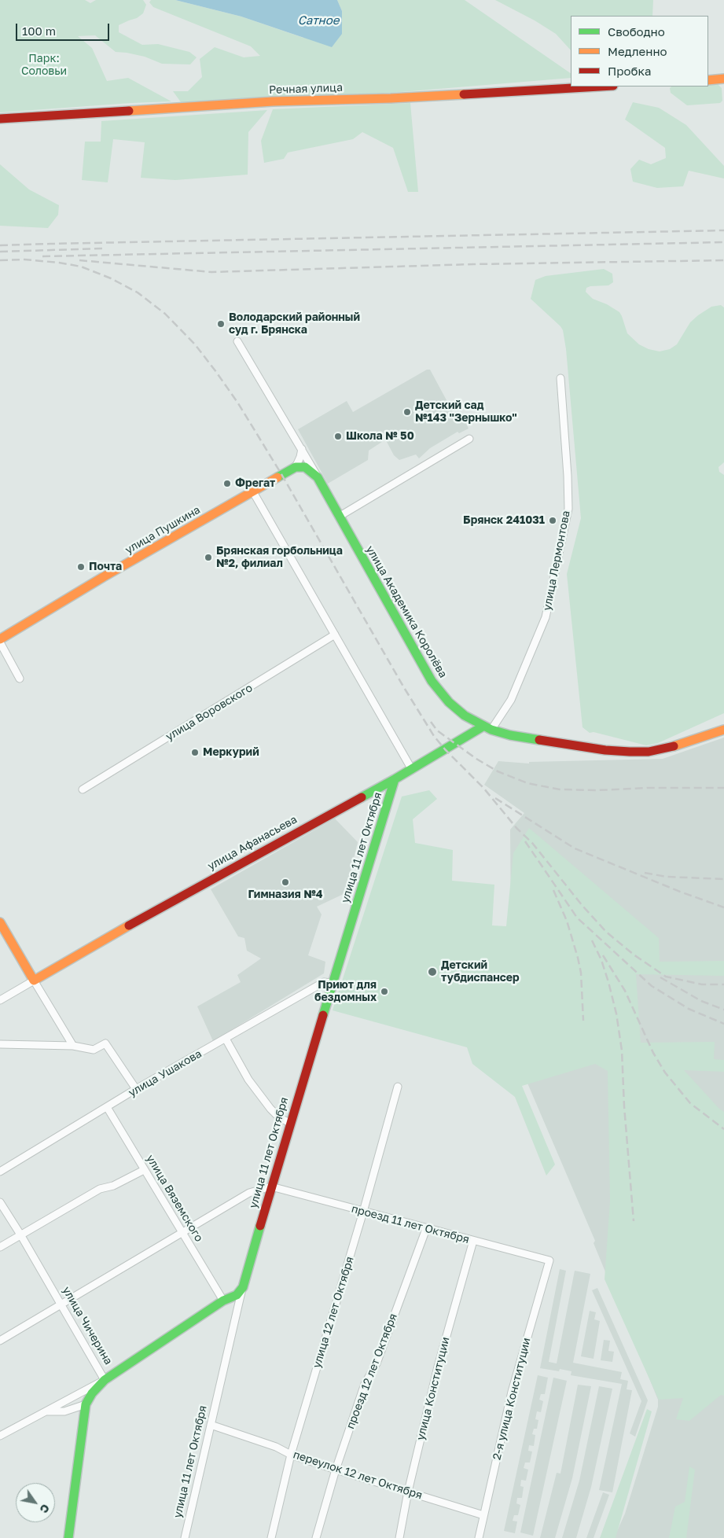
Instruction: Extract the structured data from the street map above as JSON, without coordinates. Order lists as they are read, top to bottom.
{
  "streets": {
    "main road": [
      "Речная улица",
      "улица Пушкина",
      "улица Академика Королёва",
      "улица Афанасьева",
      "улица 11 лет Октября",
      "улица Чичерина"
    ],
    "street": [
      "улица Лермонтова",
      "улица Воровского",
      "улица Ушакова",
      "улица Вяземского",
      "проезд 11 лет Октября",
      "улица 12 лет Октября",
      "проезд 12 лет Октября",
      "улица Конституции",
      "2-я улица Конституции",
      "переулок 12 лет Октября"
    ]
  },
  "crossings": [
    ["улица Лермонтова", "улица Академика Королёва"],
    ["улица Лермонтова", "улица Афанасьева"],
    ["улица Академика Королёва", "улица Афанасьева"],
    ["улица Афанасьева", "улица 11 лет Октября"],
    ["улица 11 лет Октября", "улица Ушакова"],
    ["улица 11 лет Октября", "проезд 11 лет Октября"],
    ["улица 11 лет Октября", "переулок 12 лет Октября"],
    ["улица Ушакова", "улица Вяземского"],
    ["проезд 11 лет Октября", "улица 12 лет Октября"],
    ["проезд 11 лет Октября", "проезд 12 лет Октября"],
    ["проезд 11 лет Октября", "улица Конституции"],
    ["проезд 11 лет Октября", "2-я улица Конституции"],
    ["улица 12 лет Октября", "переулок 12 лет Октября"],
    ["проезд 12 лет Октября", "переулок 12 лет Октября"],
    ["улица Конституции", "переулок 12 лет Октября"],
    ["2-я улица Конституции", "переулок 12 лет Октября"]
  ],
  "water": ["Сатное"],
  "parks": ["Парк: Соловьи"],
  "places": [
    "Володарский районный суд г. Брянска",
    "Детский сад №143 \"Зернышко\"",
    "Школа № 50",
    "Фрегат",
    "Брянск 241031",
    "Брянская горбольница №2, филиал",
    "Почта",
    "Меркурий",
    "Гимназия №4",
    "Детский тубдиспансер",
    "Приют для бездомных"
  ],
  "legend": ["Свободно", "Медленно", "Пробка"],
  "scale_bar": "100 m",
  "north": "bottom right"
}
